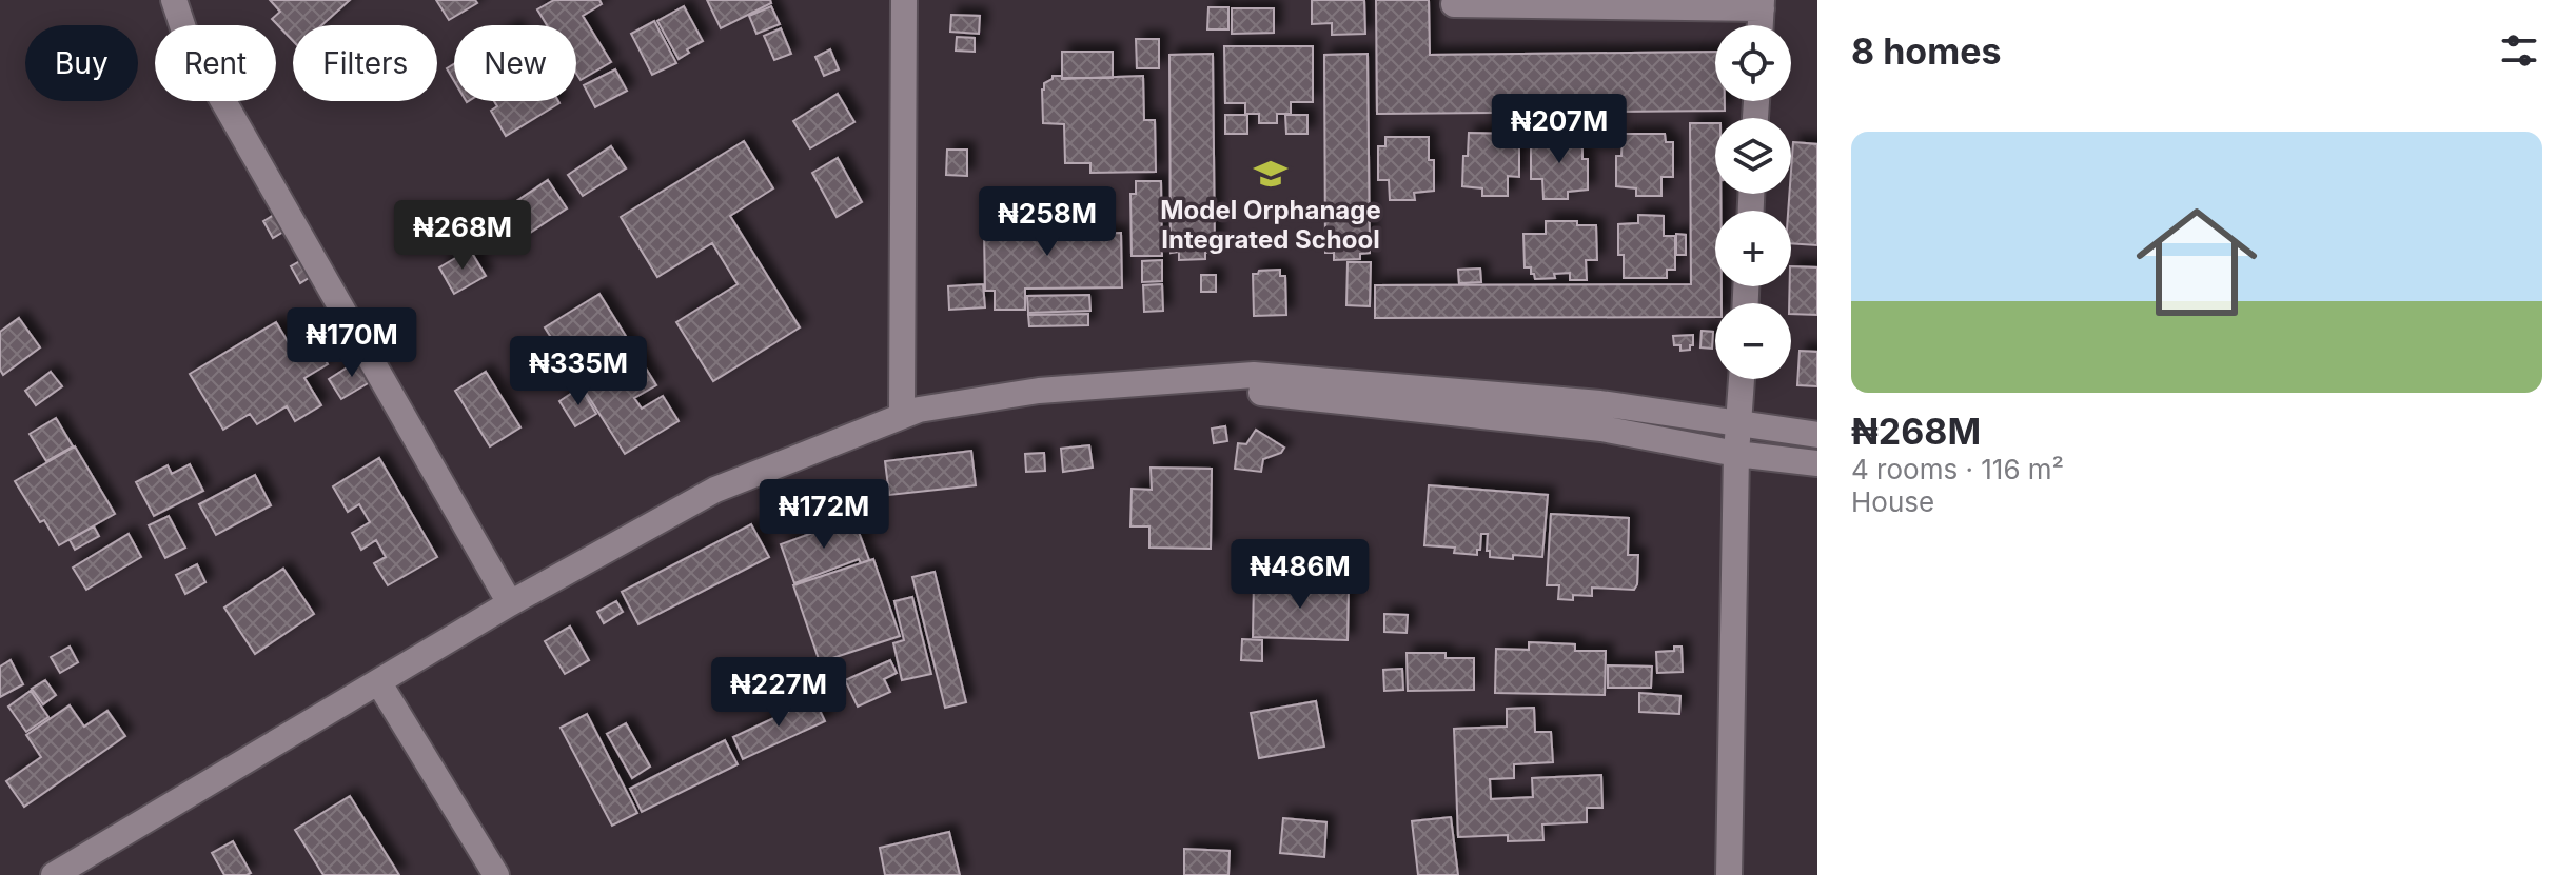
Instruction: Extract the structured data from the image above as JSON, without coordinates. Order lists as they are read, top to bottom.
{
  "places": {
    "school or university": ["Model Orphanage Integrated School"]
  },
  "page": {
    "heading": "8 homes",
    "map_buttons": ["+", "−"],
    "chip": [
      "Buy",
      "Rent",
      "Filters",
      "New"
    ],
    "price": [
      "₦207M",
      "₦258M",
      "₦268M",
      "₦170M",
      "₦335M",
      "₦172M",
      "₦486M",
      "₦227M"
    ],
    "list": [
      {
        "name": "₦268M",
        "note": "4 rooms · 116 m² · House"
      }
    ]
  }
}
